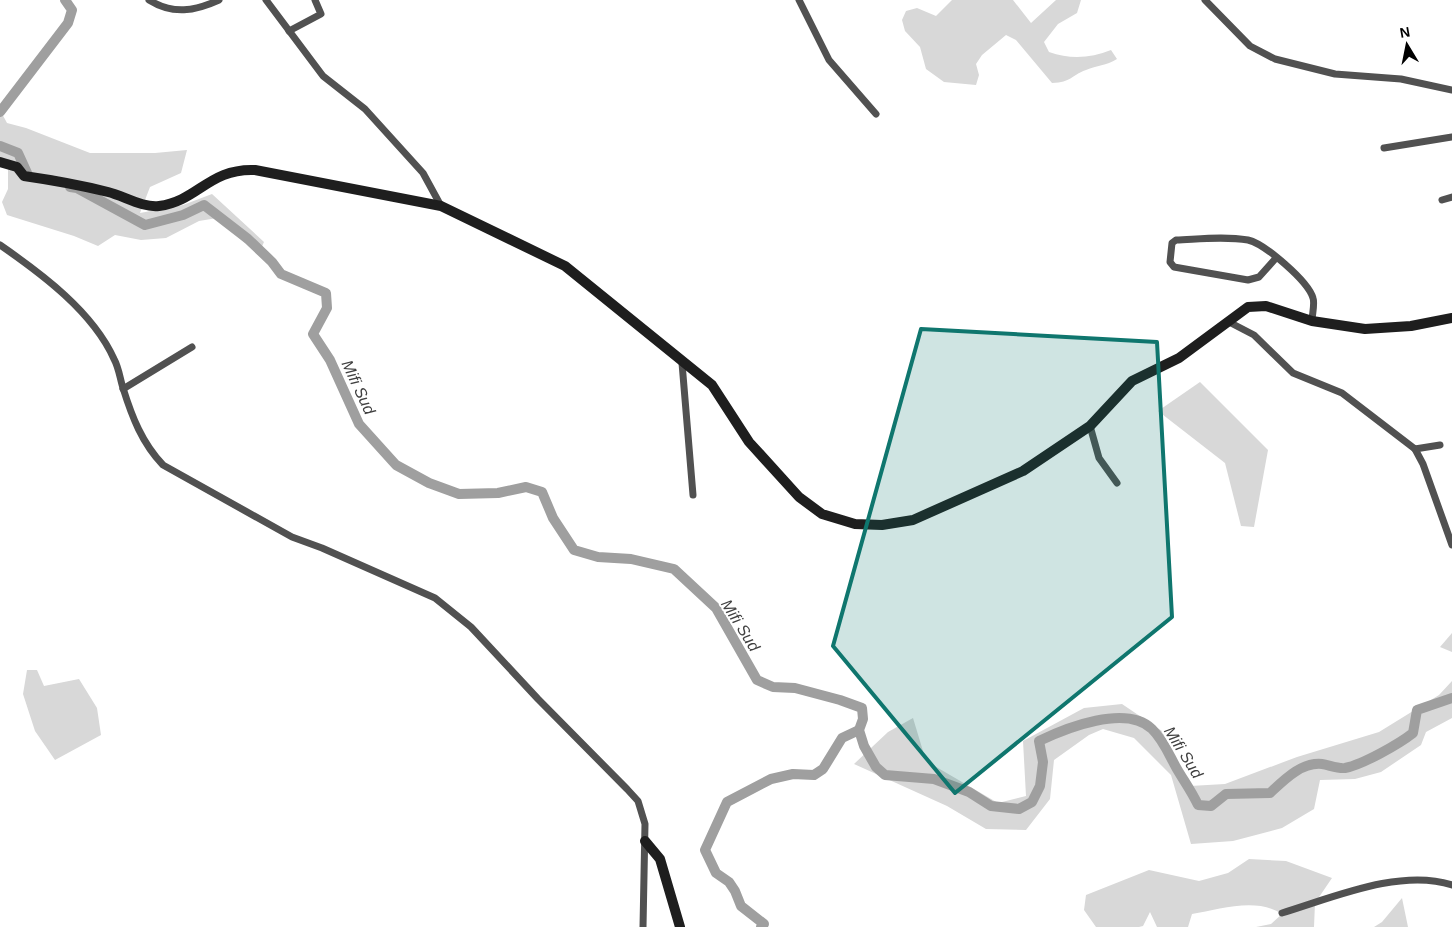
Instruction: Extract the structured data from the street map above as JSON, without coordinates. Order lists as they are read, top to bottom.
{
  "water": ["Mifi Sud"],
  "north": "top"
}
